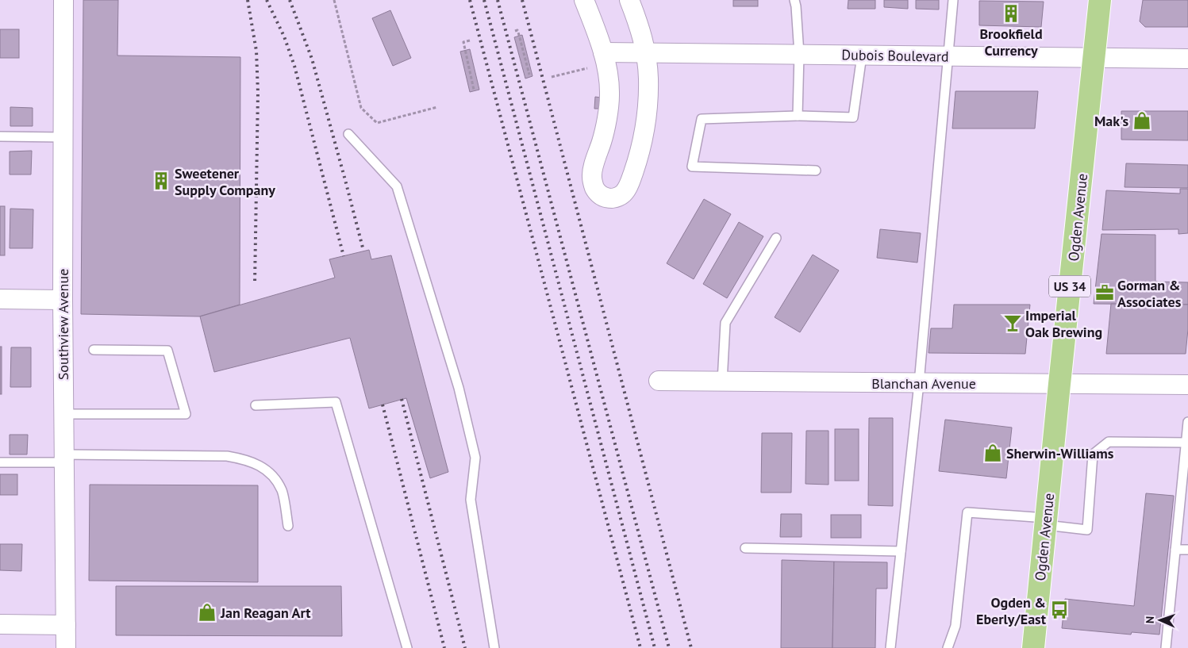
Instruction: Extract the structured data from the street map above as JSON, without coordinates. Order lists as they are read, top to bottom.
{
  "streets": {
    "main road": ["Ogden Avenue", "US 34"],
    "street": ["Dubois Boulevard", "Southview Avenue", "Blanchan Avenue"]
  },
  "crossings": [
    ["Dubois Boulevard", "Ogden Avenue"],
    ["Ogden Avenue", "Blanchan Avenue"]
  ],
  "places": {
    "building": ["Brookfield Currency", "Sweetener Supply Company"],
    "shop": ["Mak's", "Sherwin-Williams", "Jan Reagan Art"],
    "office": ["Gorman & Associates"],
    "bar": ["Imperial Oak Brewing"],
    "bus stop": ["Ogden & Eberly/East"]
  },
  "north": "left"
}
